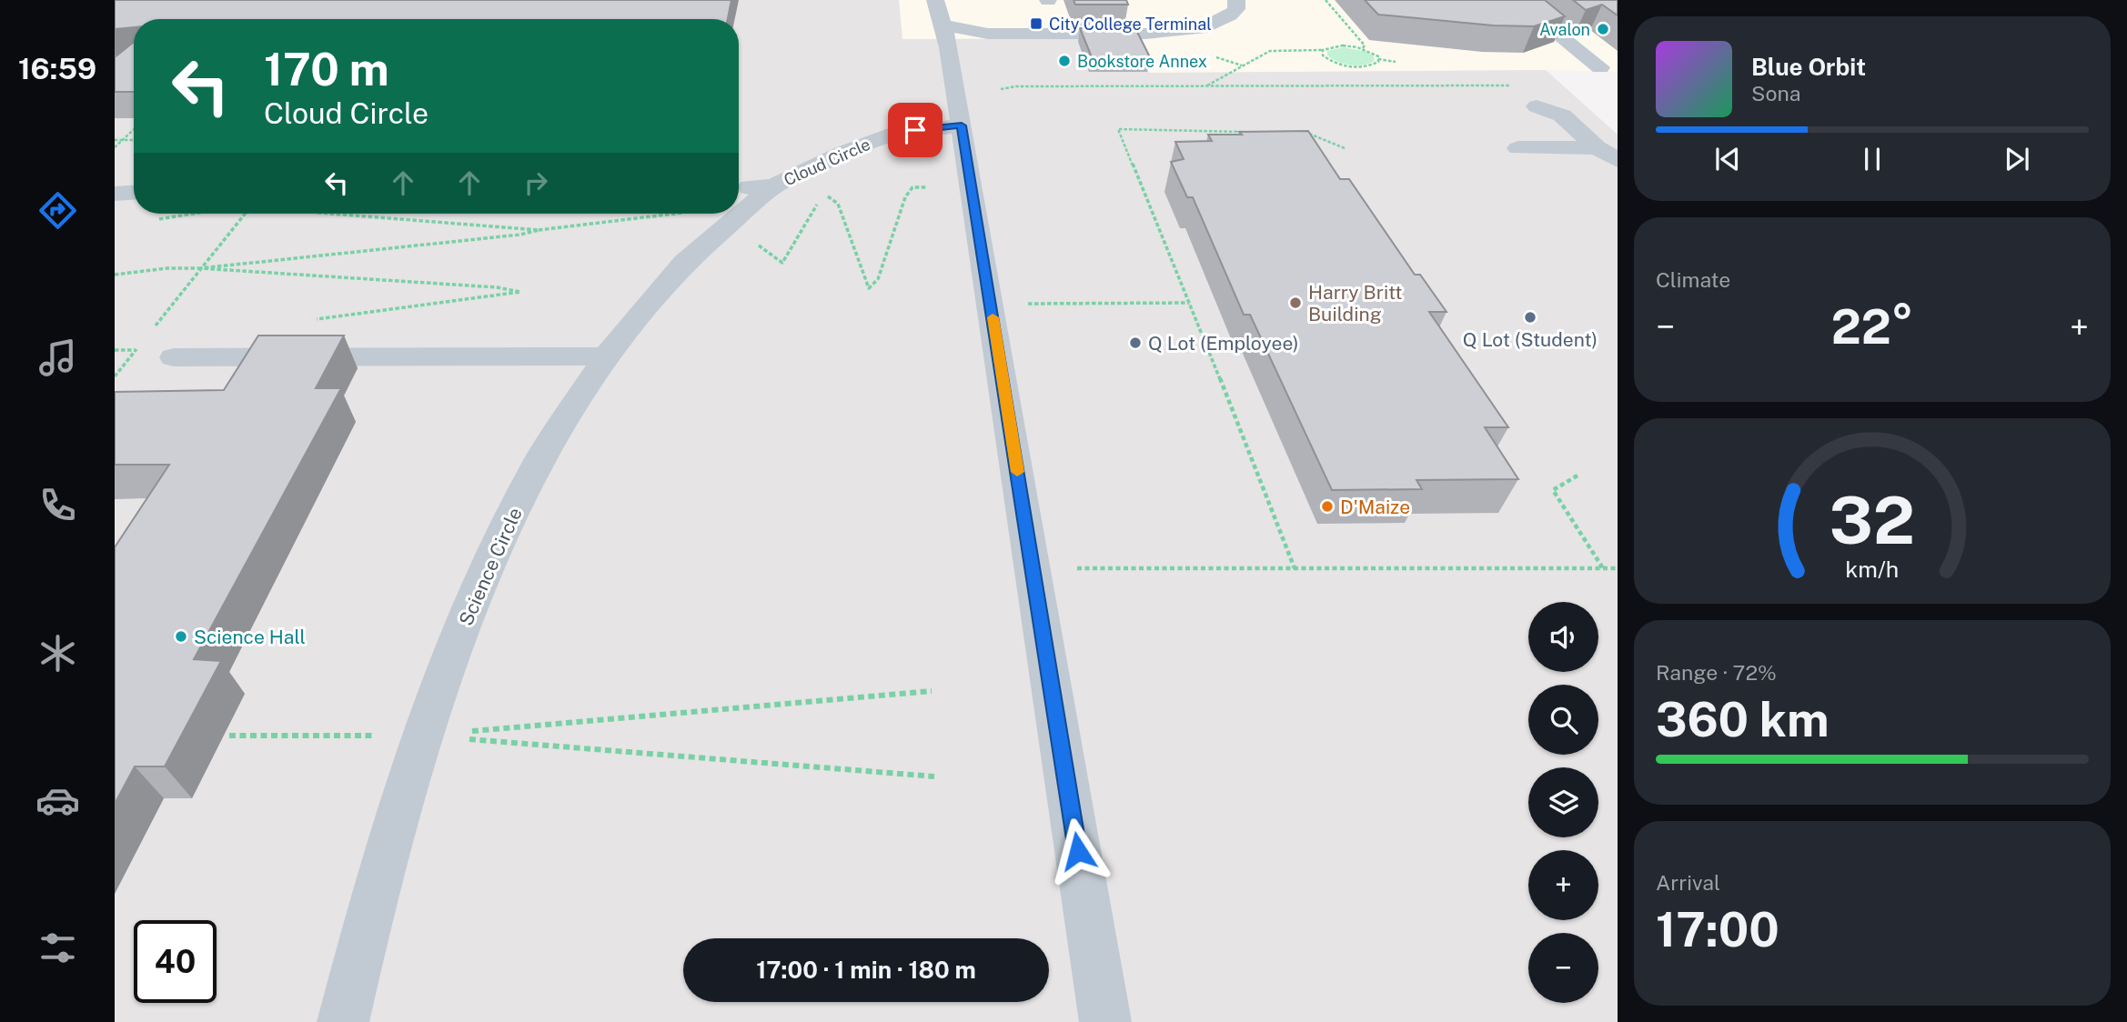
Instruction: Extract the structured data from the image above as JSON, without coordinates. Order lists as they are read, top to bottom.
{
  "streets": {
    "street": ["Cloud Circle", "Science Circle"]
  },
  "crossings": [
    ["Cloud Circle", "Science Circle"]
  ],
  "places": {
    "transit": ["City College Terminal"],
    "other": [
      "Avalon",
      "Bookstore Annex",
      "Harry Britt Building",
      "Q Lot (Student)",
      "Q Lot (Employee)",
      "D'Maize",
      "Science Hall"
    ]
  },
  "page": {
    "tabs": "16:59",
    "turn": ["170 m", "Cloud Circle"],
    "song": ["Blue Orbit", "Sona"],
    "tile": [
      "Climate",
      ["Range · 72%", "360 km"],
      ["Arrival", "17:00"]
    ],
    "heat": ["−", "22°", "+"],
    "map_buttons": ["+", "−"],
    "limit": "40",
    "trip": "17:00 · 1 min · 180 m",
    "gauge": ["32", "km/h"]
  }
}
